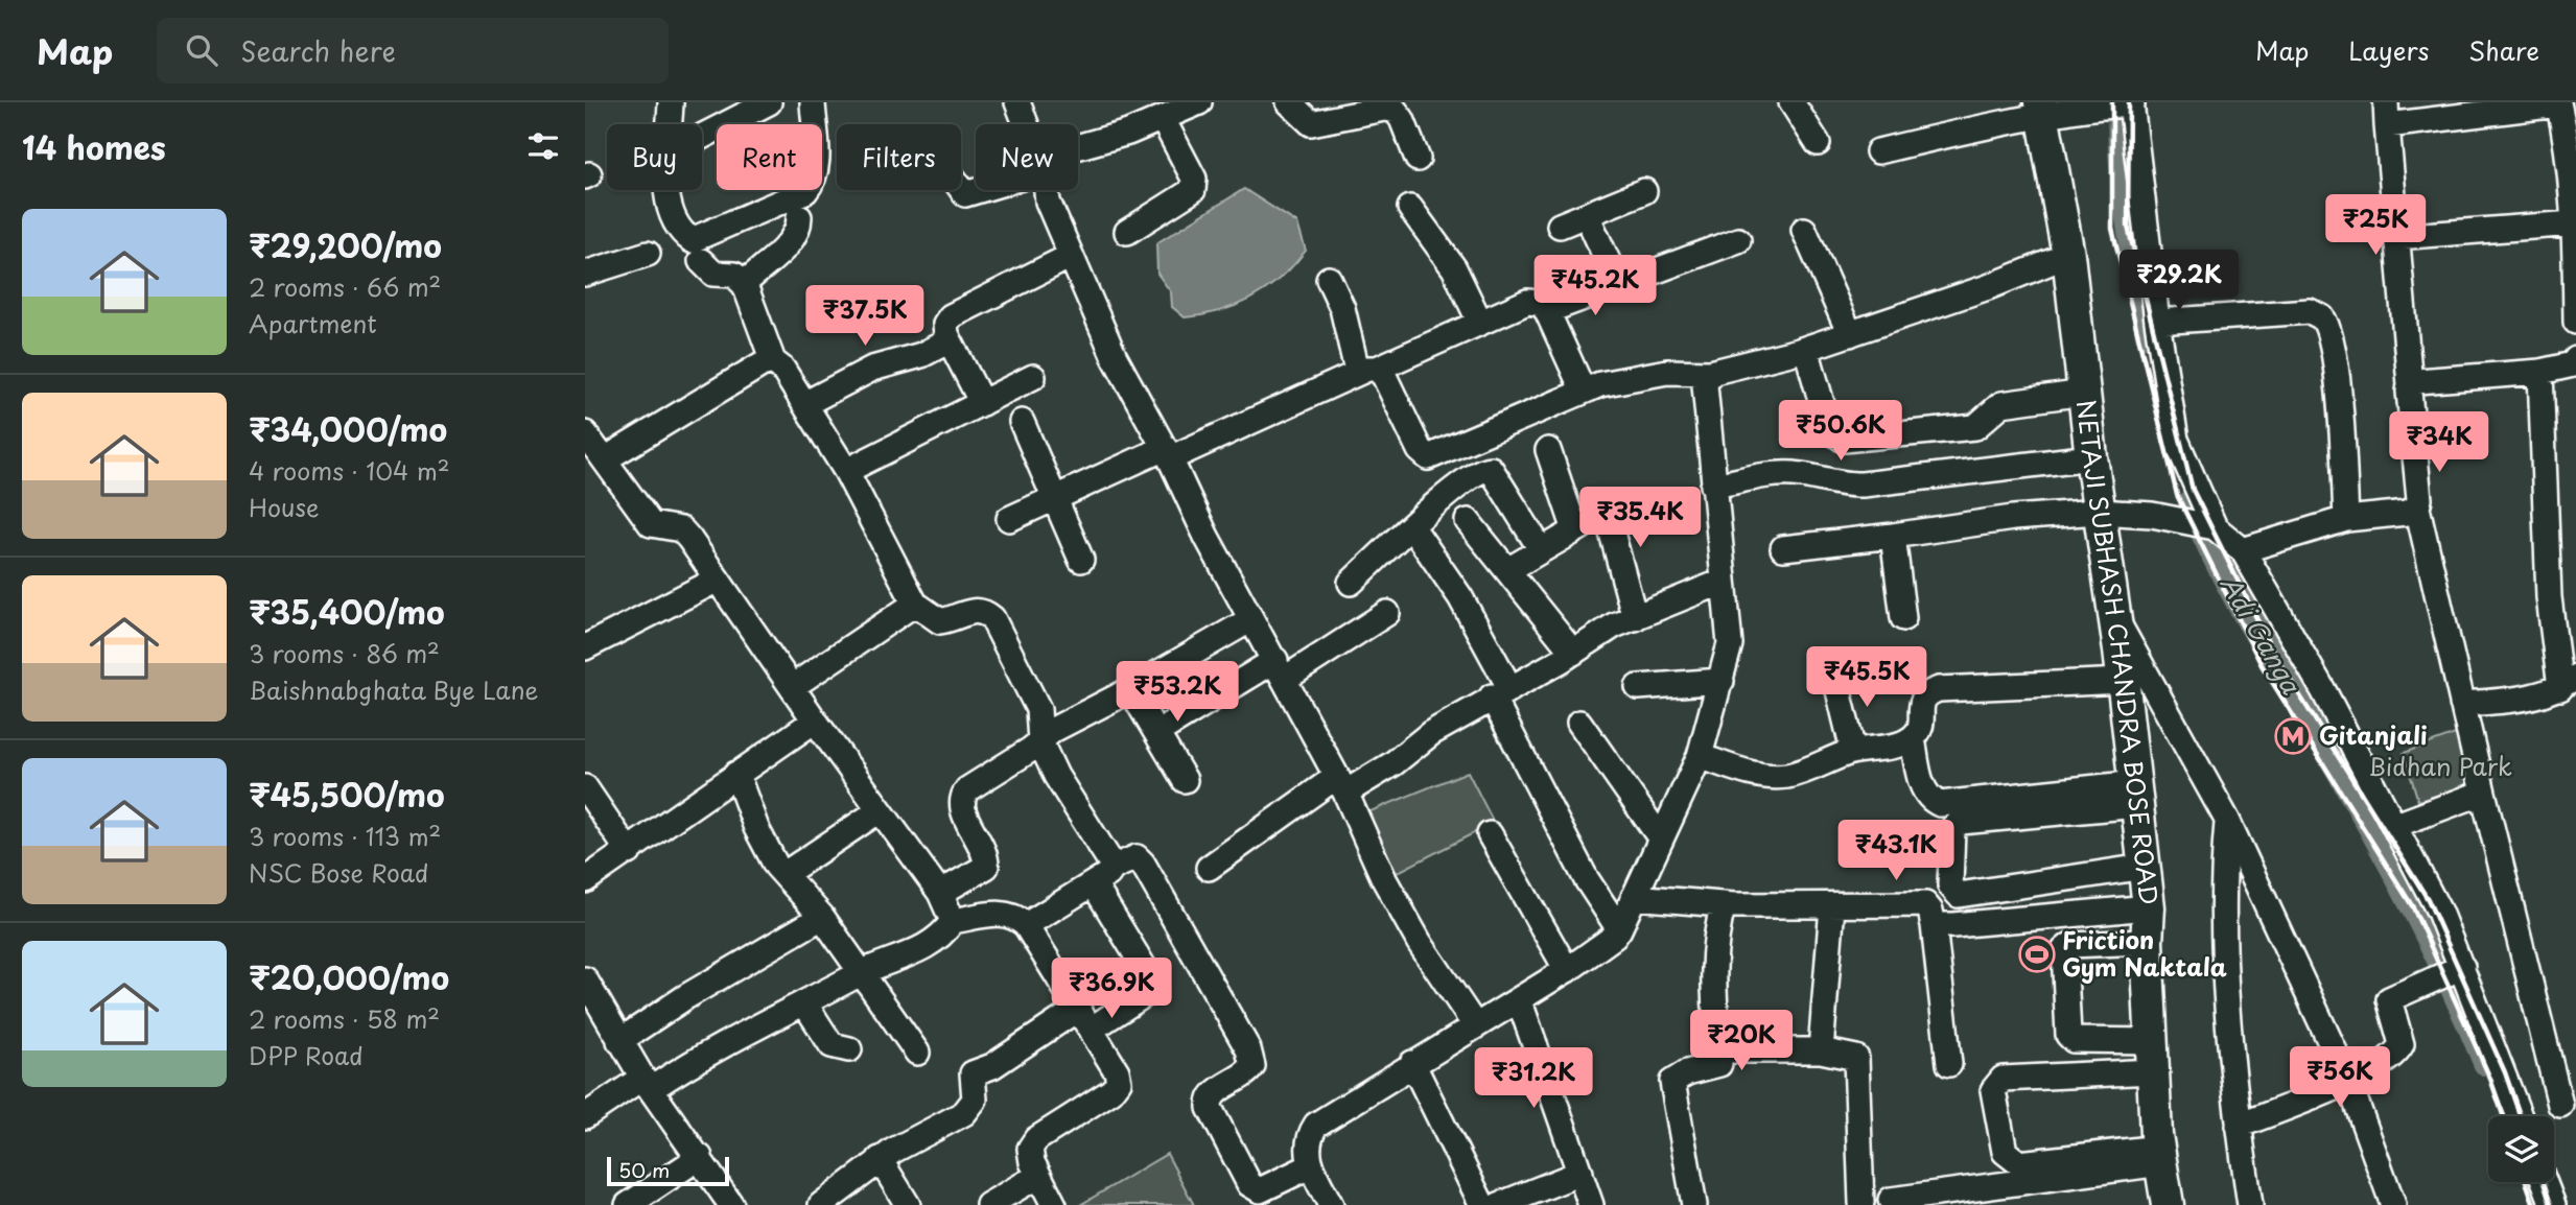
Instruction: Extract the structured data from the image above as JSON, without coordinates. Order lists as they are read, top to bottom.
{
  "streets": {
    "main road": ["NETAJI SUBHASH CHANDRA BOSE ROAD"]
  },
  "water": ["Adi Ganga"],
  "parks": ["Bidhan Park"],
  "places": {
    "metro station": ["Gitanjali"],
    "sports": ["Friction Gym Naktala"]
  },
  "scale_bar": "50 m",
  "page": {
    "header": "Map",
    "search": "Search here",
    "nav": ["Map", "Layers", "Share"],
    "heading": "14 homes",
    "chip": [
      "Buy",
      "Rent",
      "Filters",
      "New"
    ],
    "list": [
      {
        "name": "₹29,200/mo",
        "note": "2 rooms · 66 m² · Apartment"
      },
      {
        "name": "₹34,000/mo",
        "note": "4 rooms · 104 m² · House"
      },
      {
        "name": "₹35,400/mo",
        "note": "3 rooms · 86 m² · Baishnabghata Bye Lane"
      },
      {
        "name": "₹45,500/mo",
        "note": "3 rooms · 113 m² · NSC Bose Road"
      },
      {
        "name": "₹20,000/mo",
        "note": "2 rooms · 58 m² · DPP Road"
      }
    ],
    "price": [
      "₹25K",
      "₹29.2K",
      "₹45.2K",
      "₹37.5K",
      "₹50.6K",
      "₹34K",
      "₹35.4K",
      "₹45.5K",
      "₹53.2K",
      "₹43.1K",
      "₹36.9K",
      "₹20K",
      "₹56K",
      "₹31.2K"
    ],
    "scale": "50 m"
  }
}
